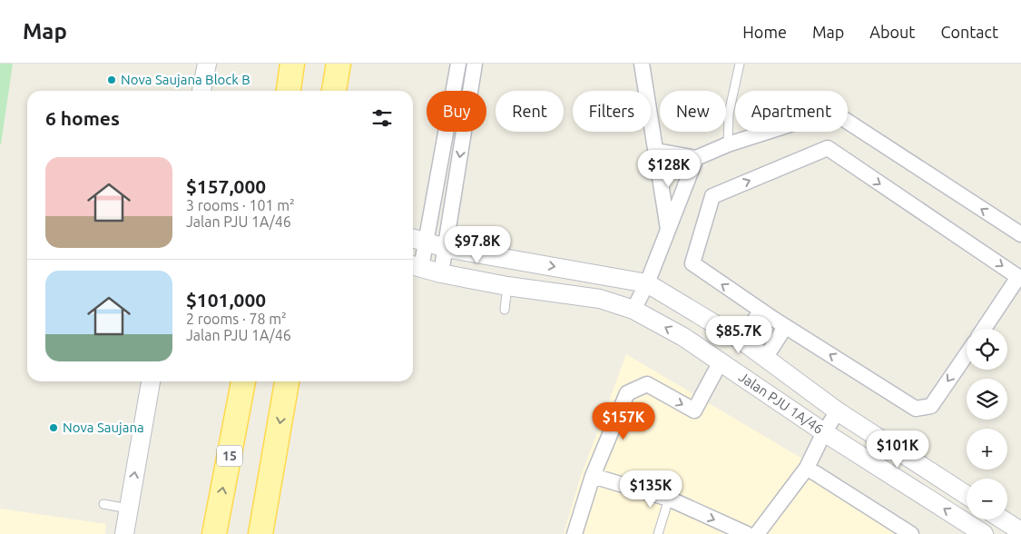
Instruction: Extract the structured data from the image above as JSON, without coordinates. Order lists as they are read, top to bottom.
{
  "streets": {
    "main road": ["15"],
    "street": ["Jalan PJU 1A/46"]
  },
  "places": ["Nova Saujana Block B", "Nova Saujana"],
  "page": {
    "header": "Map",
    "nav": [
      "Home",
      "Map",
      "About",
      "Contact"
    ],
    "chip": [
      "Buy",
      "Rent",
      "Filters",
      "New",
      "Apartment"
    ],
    "heading": "6 homes",
    "list": [
      {
        "name": "$157,000",
        "note": "3 rooms · 101 m² · Jalan PJU 1A/46"
      },
      {
        "name": "$101,000",
        "note": "2 rooms · 78 m² · Jalan PJU 1A/46"
      }
    ],
    "price": [
      "$128K",
      "$97.8K",
      "$85.7K",
      "$157K",
      "$101K",
      "$135K"
    ],
    "map_buttons": ["+", "−"]
  }
}
